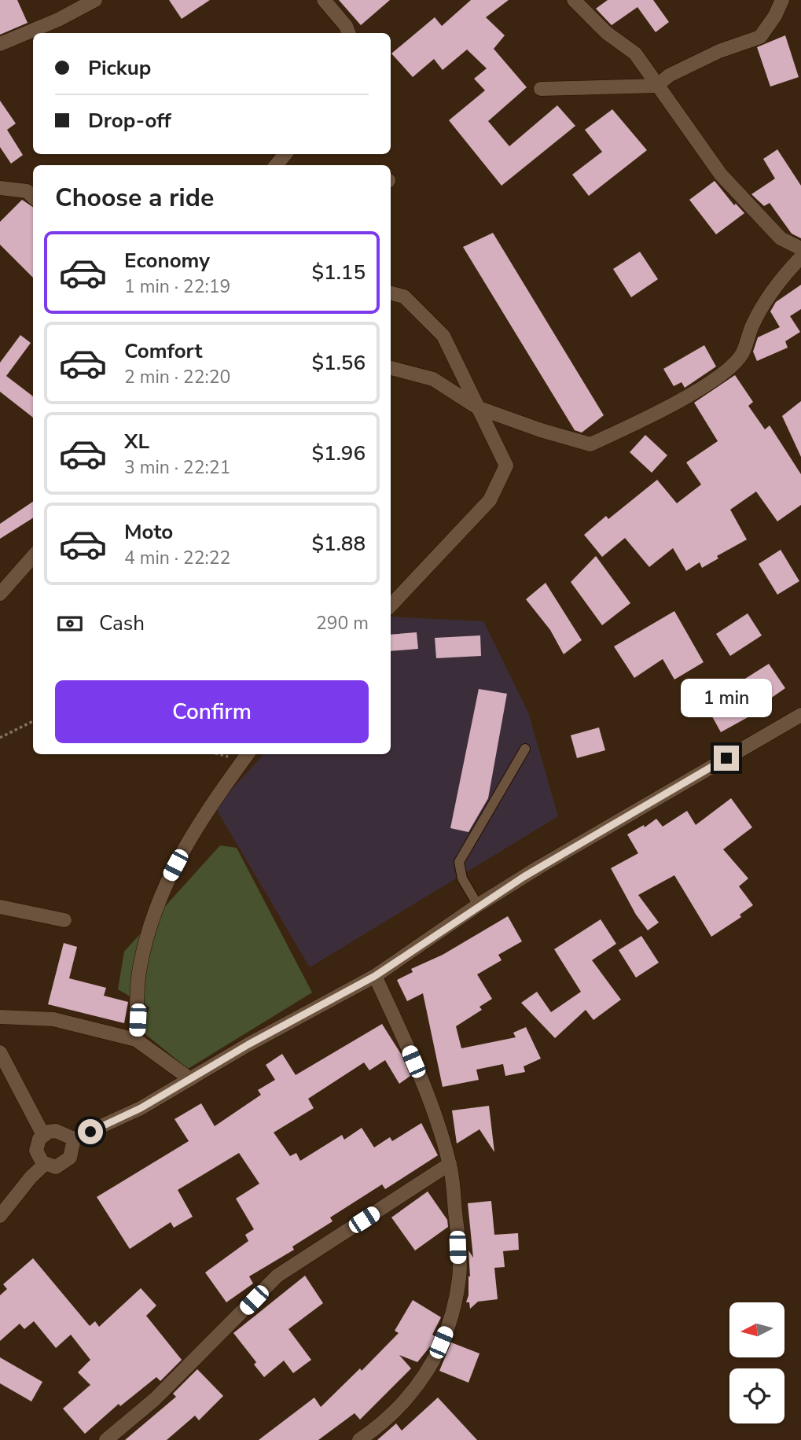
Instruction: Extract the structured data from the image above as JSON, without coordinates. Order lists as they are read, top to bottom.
{
  "north": "left",
  "page": {
    "banner": ["Pickup", "Drop-off"],
    "heading": "Choose a ride",
    "list": [
      {
        "name": "Economy",
        "note": "1 min · 22:19",
        "value": "$1.15"
      },
      {
        "name": "Comfort",
        "note": "2 min · 22:20",
        "value": "$1.56"
      },
      {
        "name": "XL",
        "note": "3 min · 22:21",
        "value": "$1.96"
      },
      {
        "name": "Moto",
        "note": "4 min · 22:22",
        "value": "$1.88"
      }
    ],
    "pay": ["Cash", "290 m"],
    "buttons": "Confirm",
    "bubble": "1 min"
  }
}
